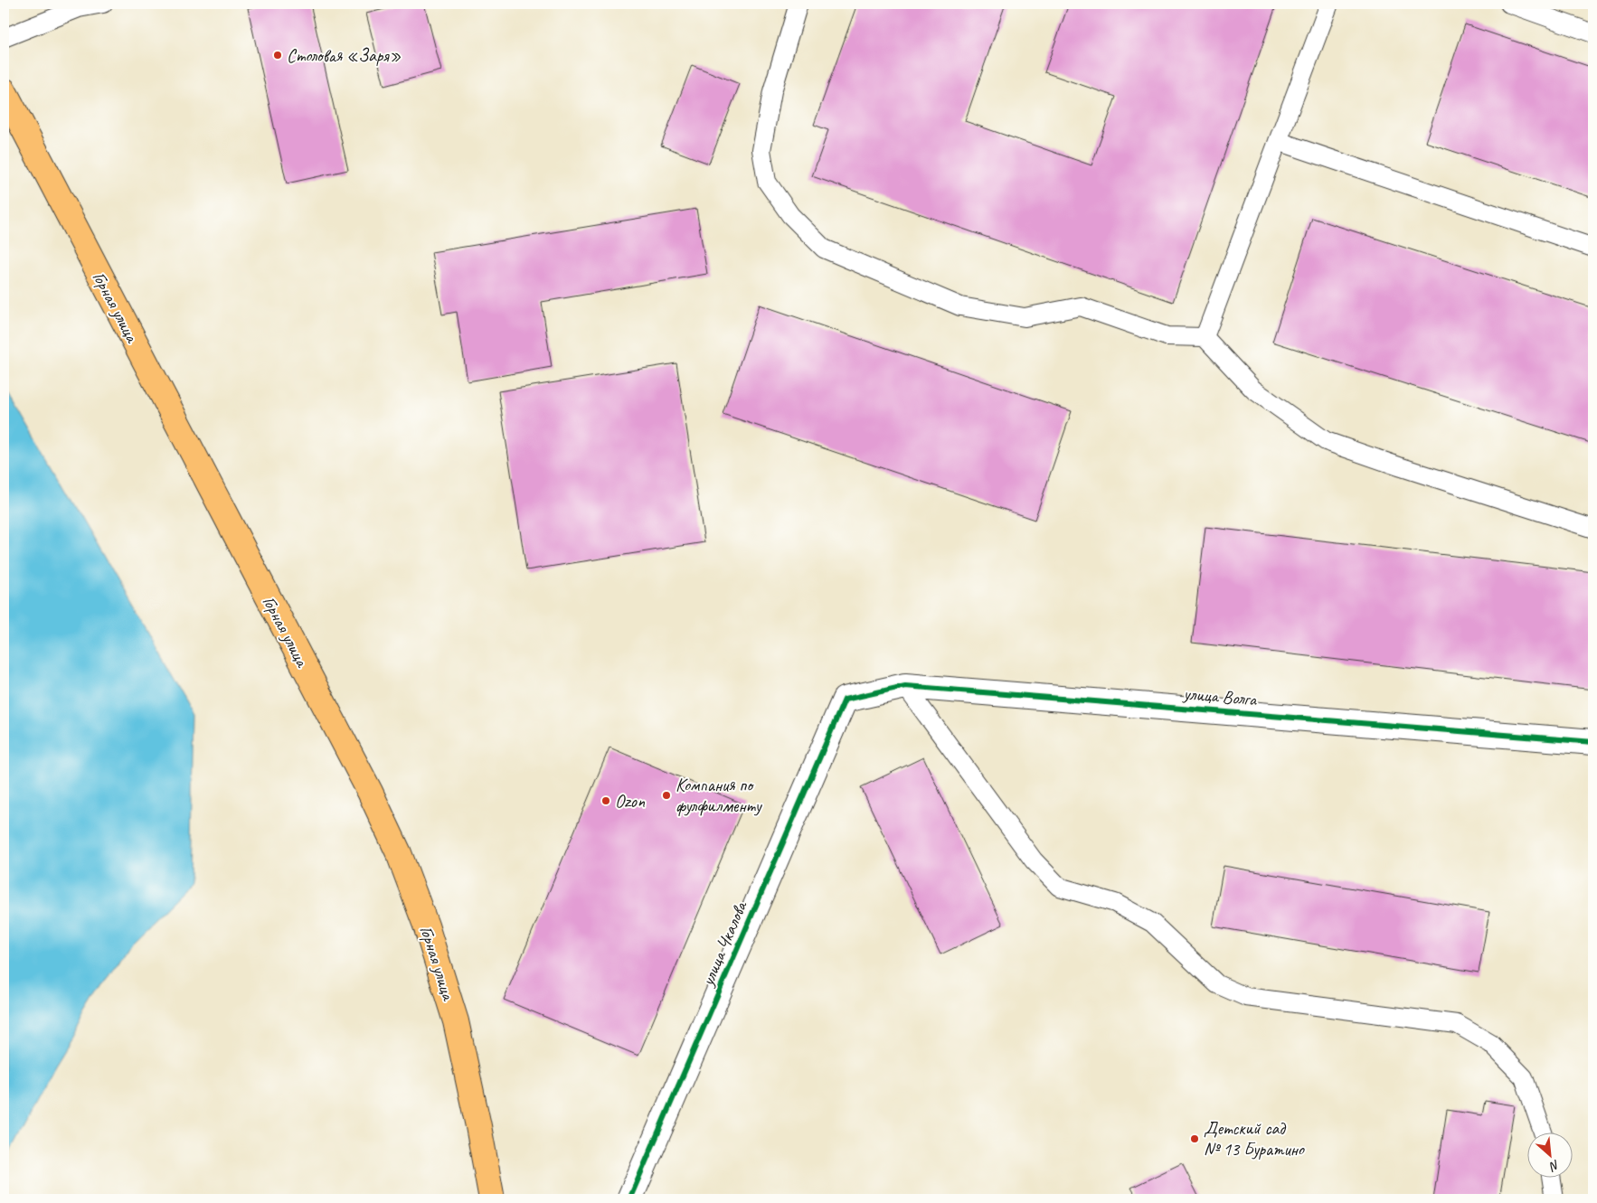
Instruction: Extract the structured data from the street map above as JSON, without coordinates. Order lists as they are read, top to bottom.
{
  "streets": {
    "main road": ["Горная улица"],
    "street": ["улица Волга", "улица Чкалова"]
  },
  "crossings": [
    ["улица Волга", "улица Чкалова"]
  ],
  "places": [
    "Столовая «Заря»",
    "Компания по фулфилменту",
    "Ozon",
    "Детский сад № 13 Буратино"
  ],
  "north": "bottom right"
}
